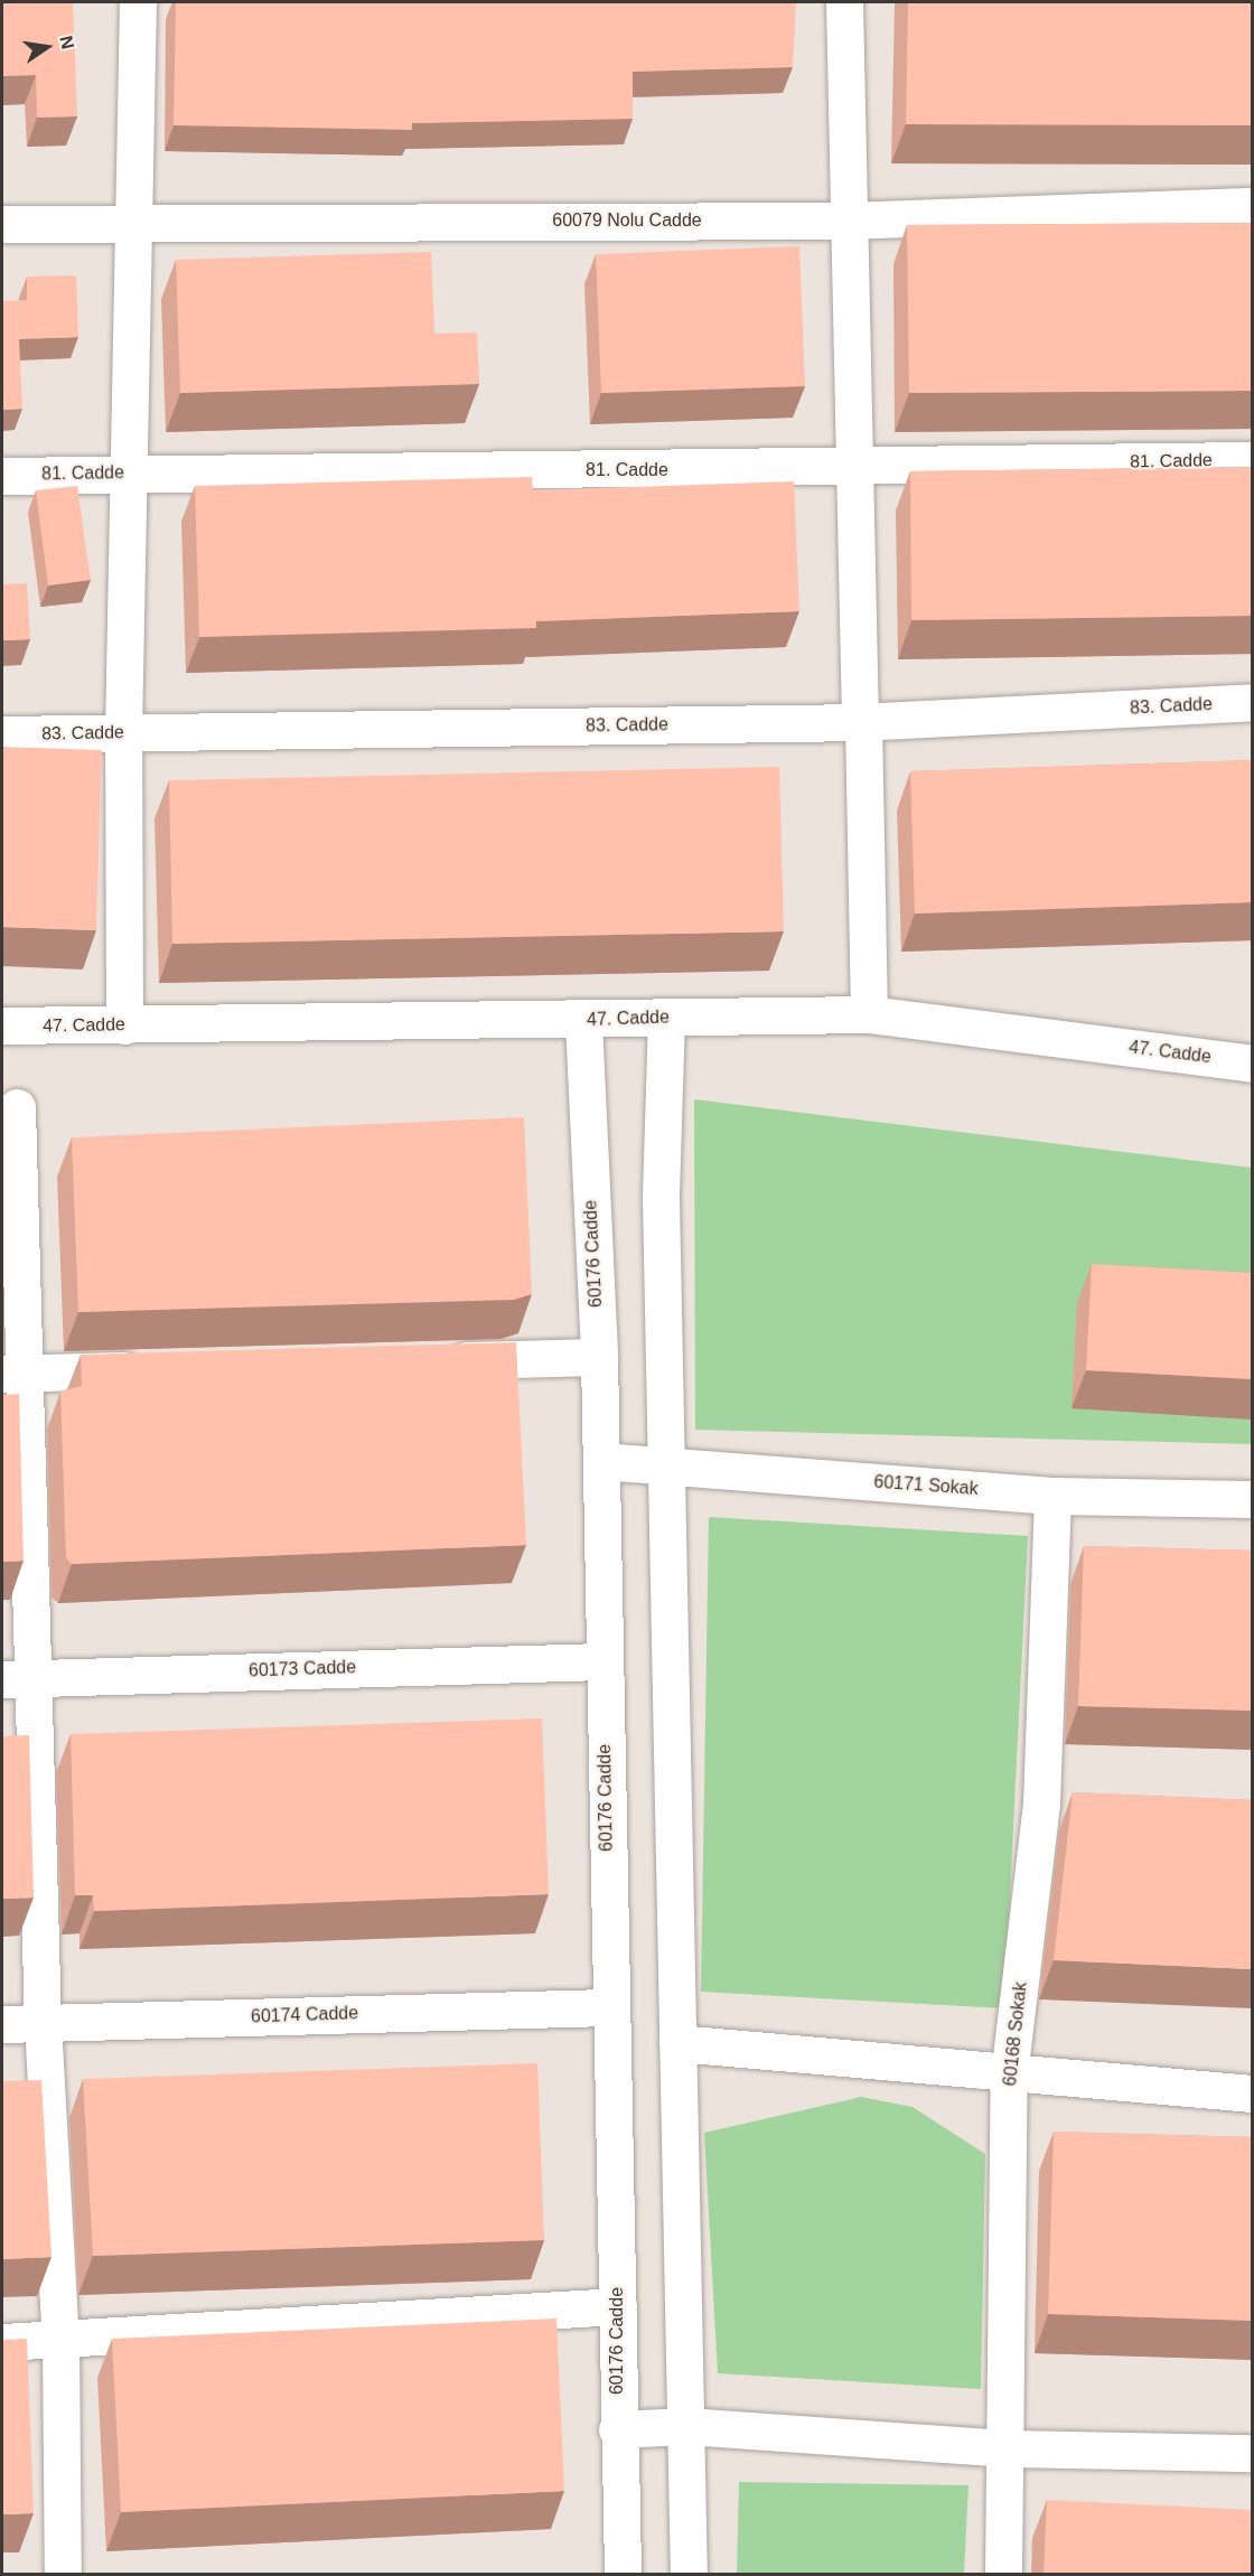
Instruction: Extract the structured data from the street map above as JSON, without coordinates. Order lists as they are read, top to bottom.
{
  "streets": {
    "street": [
      "60079 Nolu Cadde",
      "81. Cadde",
      "83. Cadde",
      "47. Cadde",
      "60176 Cadde",
      "60171 Sokak",
      "60173 Cadde",
      "60174 Cadde",
      "60168 Sokak"
    ]
  },
  "crossings": [
    ["47. Cadde", "60176 Cadde"],
    ["60176 Cadde", "60171 Sokak"],
    ["60176 Cadde", "60173 Cadde"],
    ["60176 Cadde", "60174 Cadde"],
    ["60171 Sokak", "60168 Sokak"]
  ],
  "north": "right"
}
